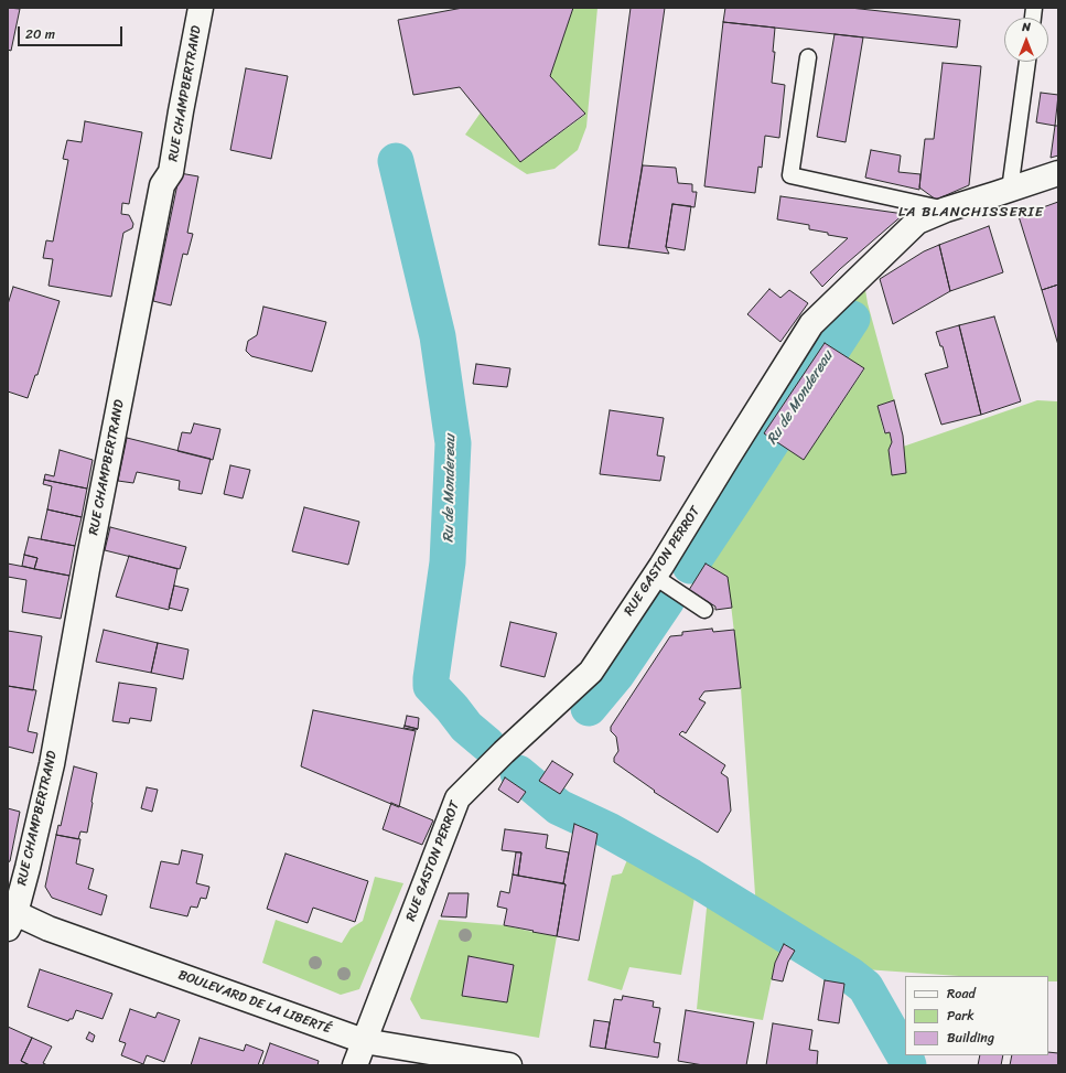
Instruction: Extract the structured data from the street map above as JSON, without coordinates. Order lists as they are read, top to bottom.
{
  "streets": {
    "street": ["RUE CHAMPBERTRAND", "RUE GASTON PERROT", "BOULEVARD DE LA LIBERTÉ"]
  },
  "crossings": [
    ["RUE CHAMPBERTRAND", "BOULEVARD DE LA LIBERTÉ"],
    ["RUE GASTON PERROT", "BOULEVARD DE LA LIBERTÉ"]
  ],
  "districts": ["LA BLANCHISSERIE"],
  "water": ["Ru de Mondereau"],
  "legend": ["Road", "Park", "Building"],
  "scale_bar": "20 m",
  "north": "top"
}
